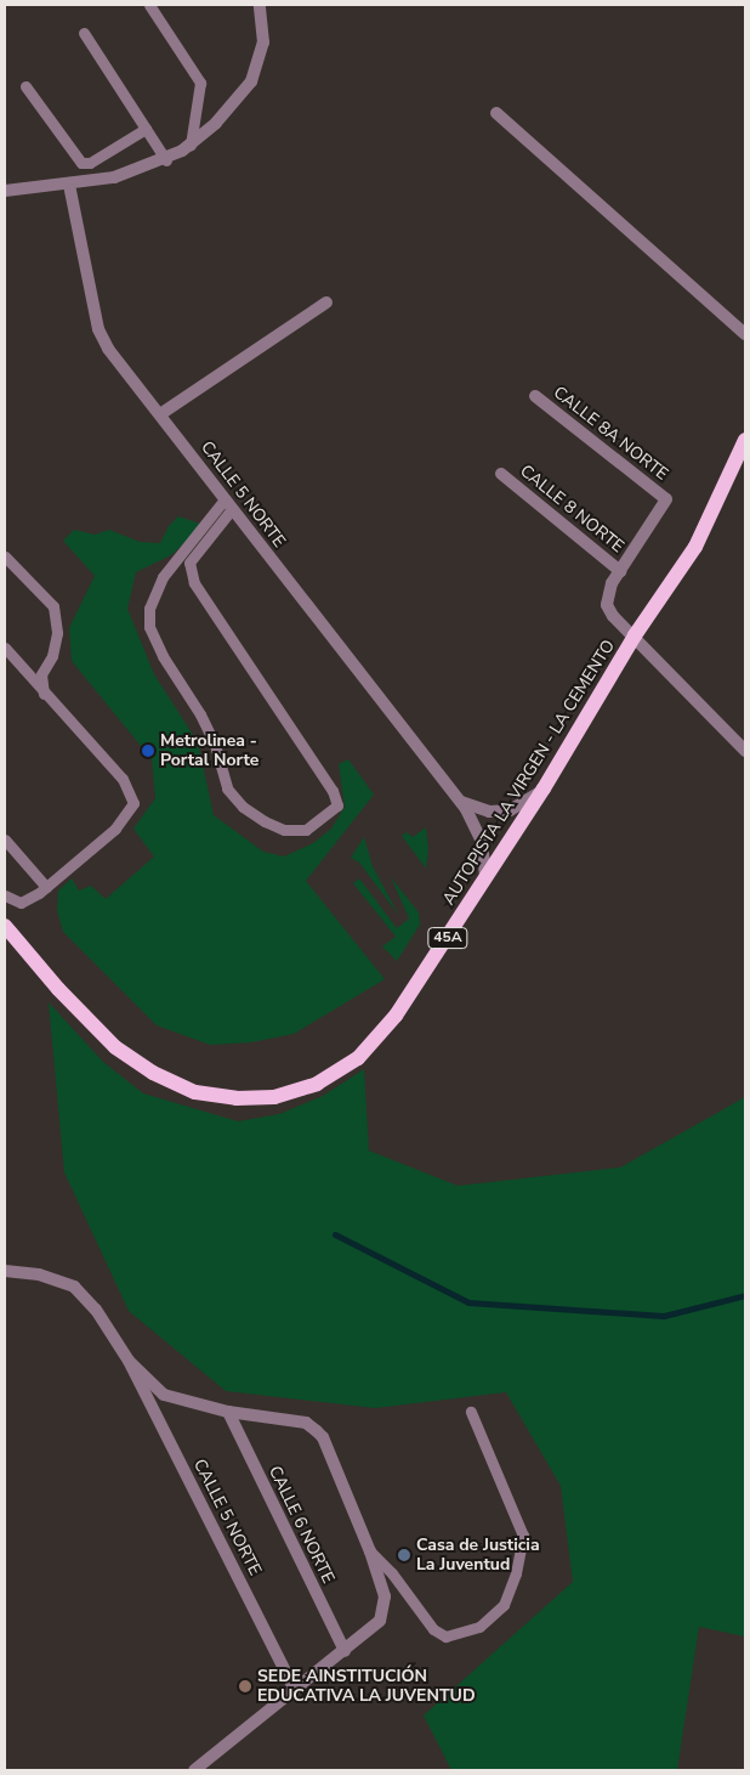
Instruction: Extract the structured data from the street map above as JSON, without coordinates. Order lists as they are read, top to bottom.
{
  "streets": {
    "main road": ["AUTOPISTA LA VIRGEN - LA CEMENTO", "45A"],
    "street": [
      "CALLE 8A NORTE",
      "CALLE 5 NORTE",
      "CALLE 8 NORTE",
      "CALLE 6 NORTE"
    ]
  },
  "crossings": [
    ["CALLE 8A NORTE", "CALLE 8 NORTE"],
    ["CALLE 5 NORTE", "AUTOPISTA LA VIRGEN - LA CEMENTO"]
  ],
  "places": ["Metrolinea - Portal Norte", "Casa de Justicia La Juventud", "SEDE AINSTITUCIÓN EDUCATIVA LA JUVENTUD"]
}
